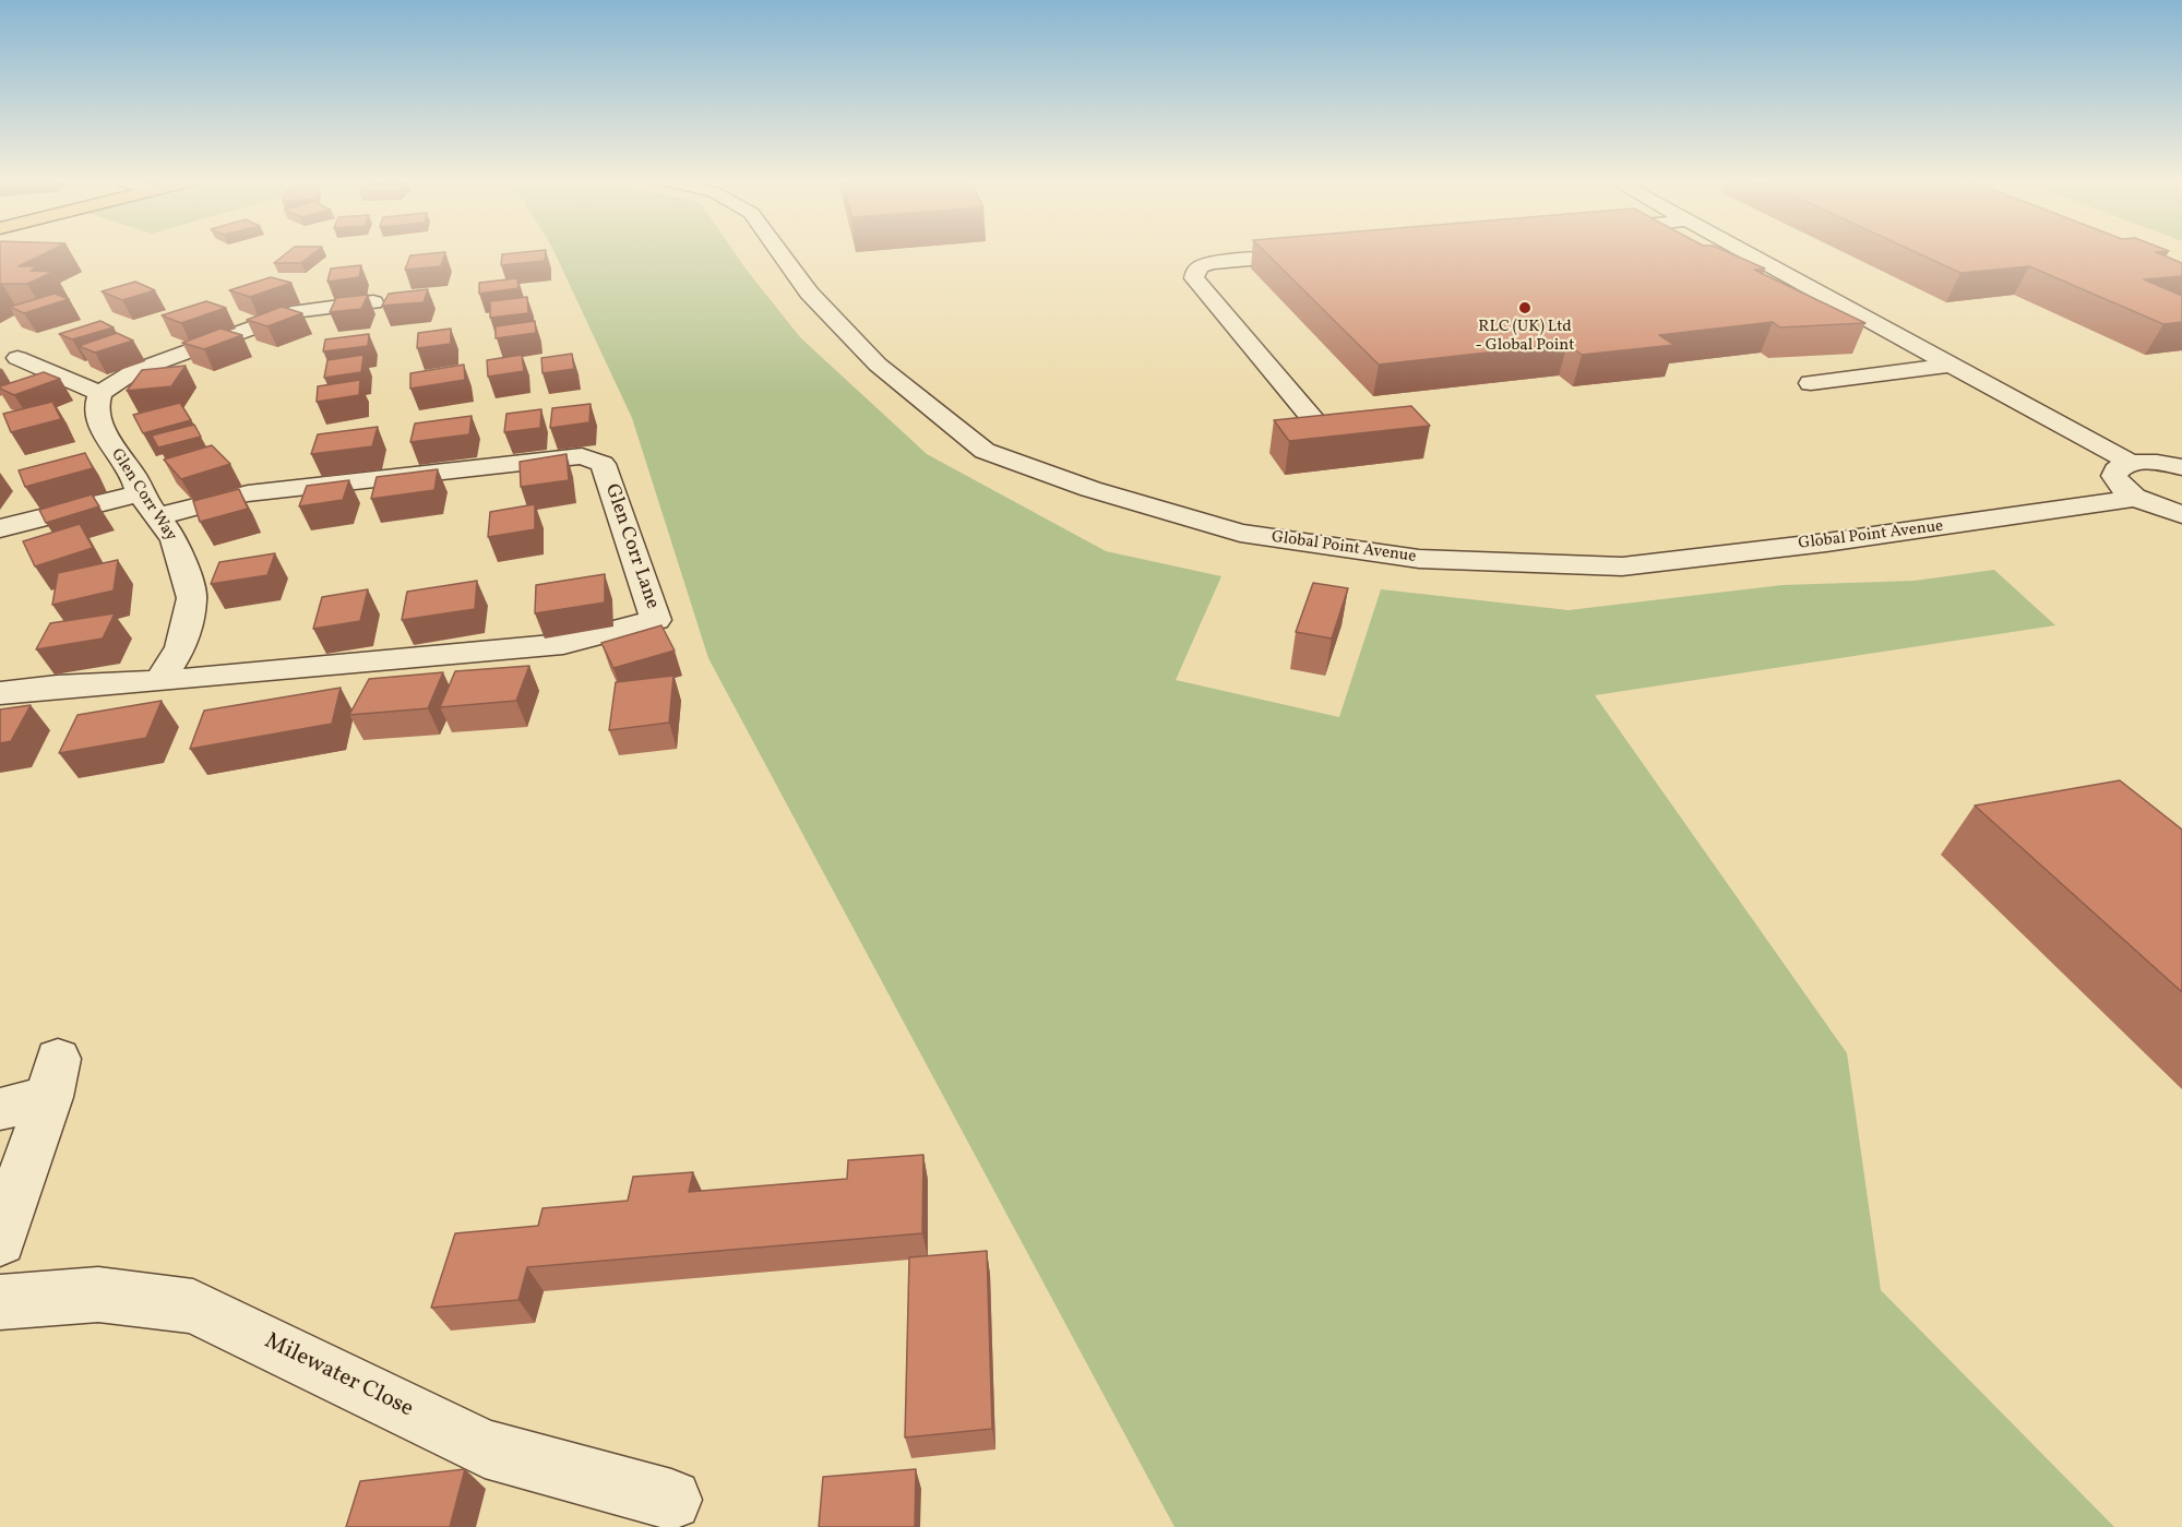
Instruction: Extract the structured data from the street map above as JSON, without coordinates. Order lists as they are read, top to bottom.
{
  "streets": {
    "street": [
      "Glen Corr Way",
      "Global Point Avenue",
      "Glen Corr Lane",
      "Milewater Close"
    ]
  },
  "crossings": [
    ["Glen Corr Way", "Glen Corr Lane"]
  ],
  "places": ["RLC (UK) Ltd - Global Point"]
}
